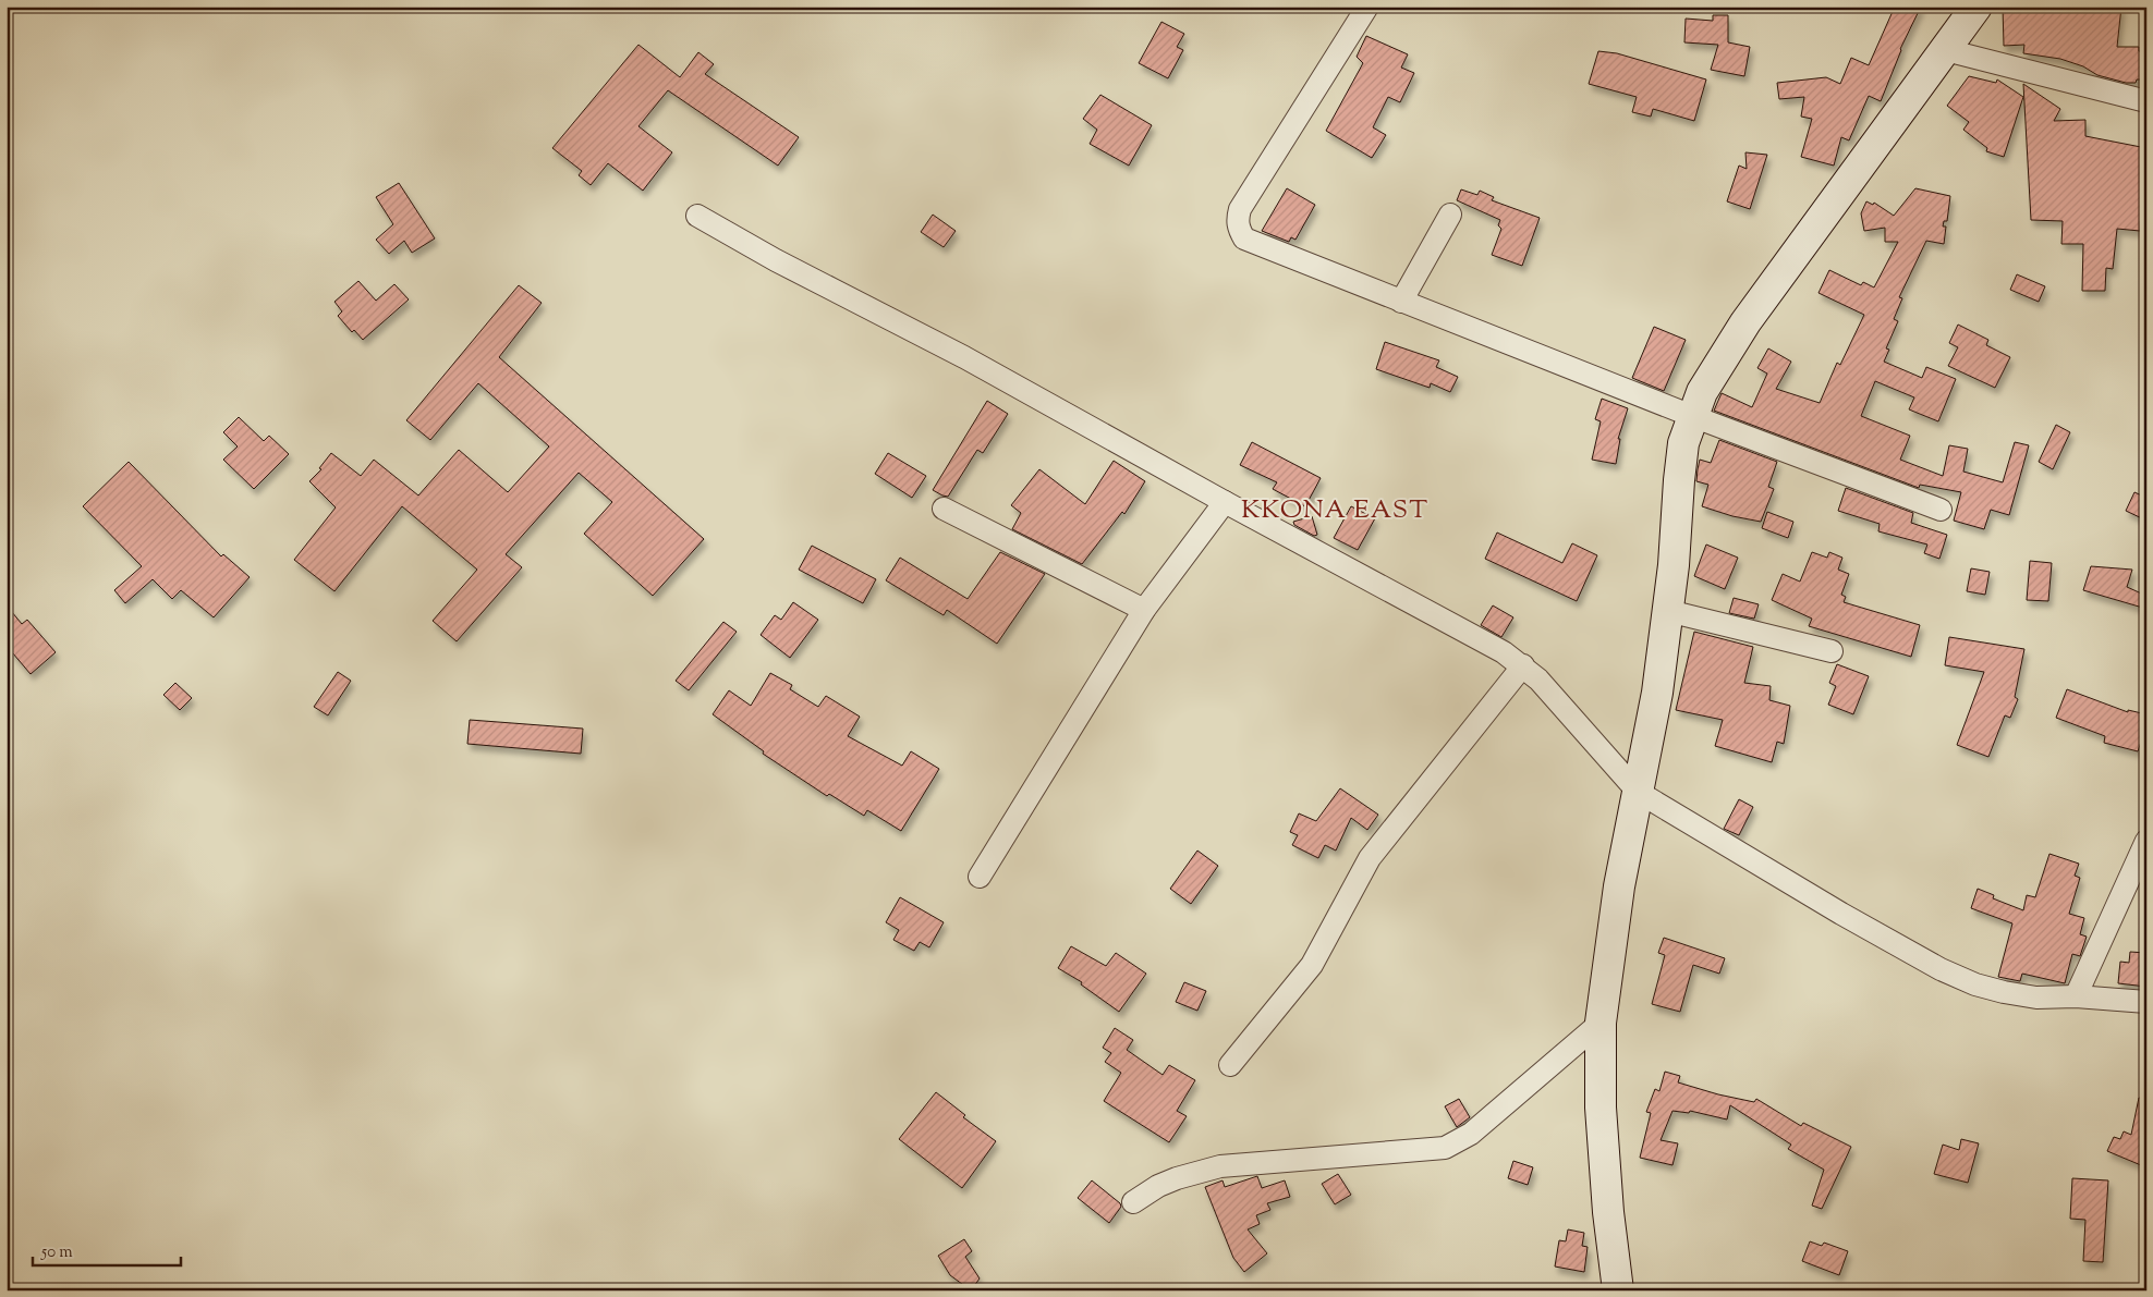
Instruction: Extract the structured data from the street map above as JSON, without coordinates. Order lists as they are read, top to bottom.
{
  "districts": ["KKONA EAST"],
  "scale_bar": "50 m"
}
